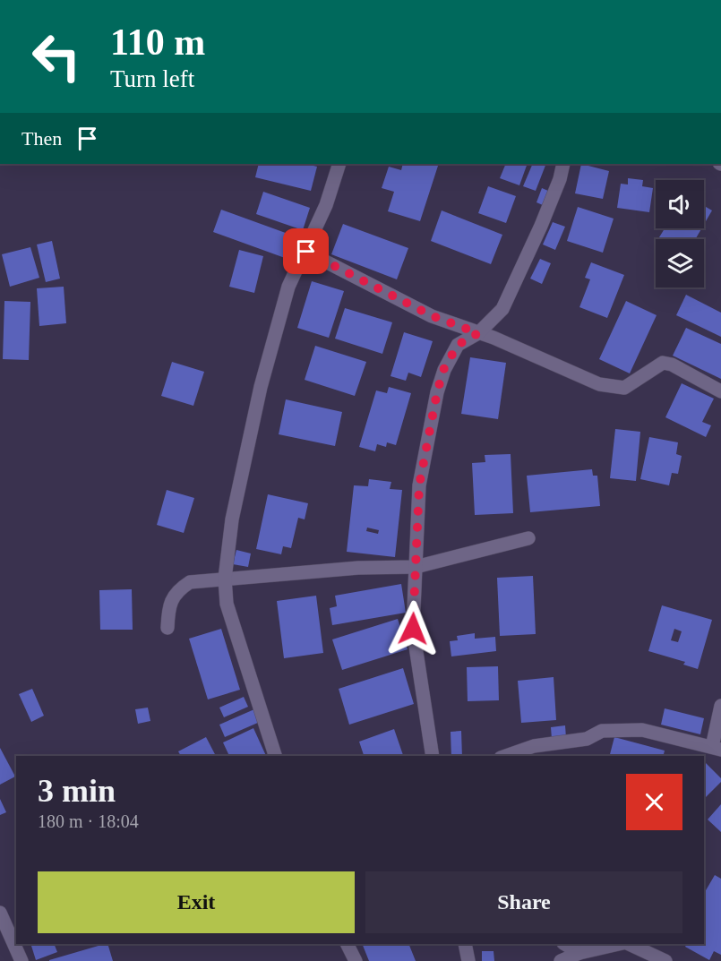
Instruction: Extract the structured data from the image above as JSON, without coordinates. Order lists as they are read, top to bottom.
{
  "page": {
    "turn": ["110 m", "Turn left"],
    "then": "Then",
    "heading": ["3 min", "180 m · 18:04"],
    "buttons": ["Exit", "Share"]
  }
}
